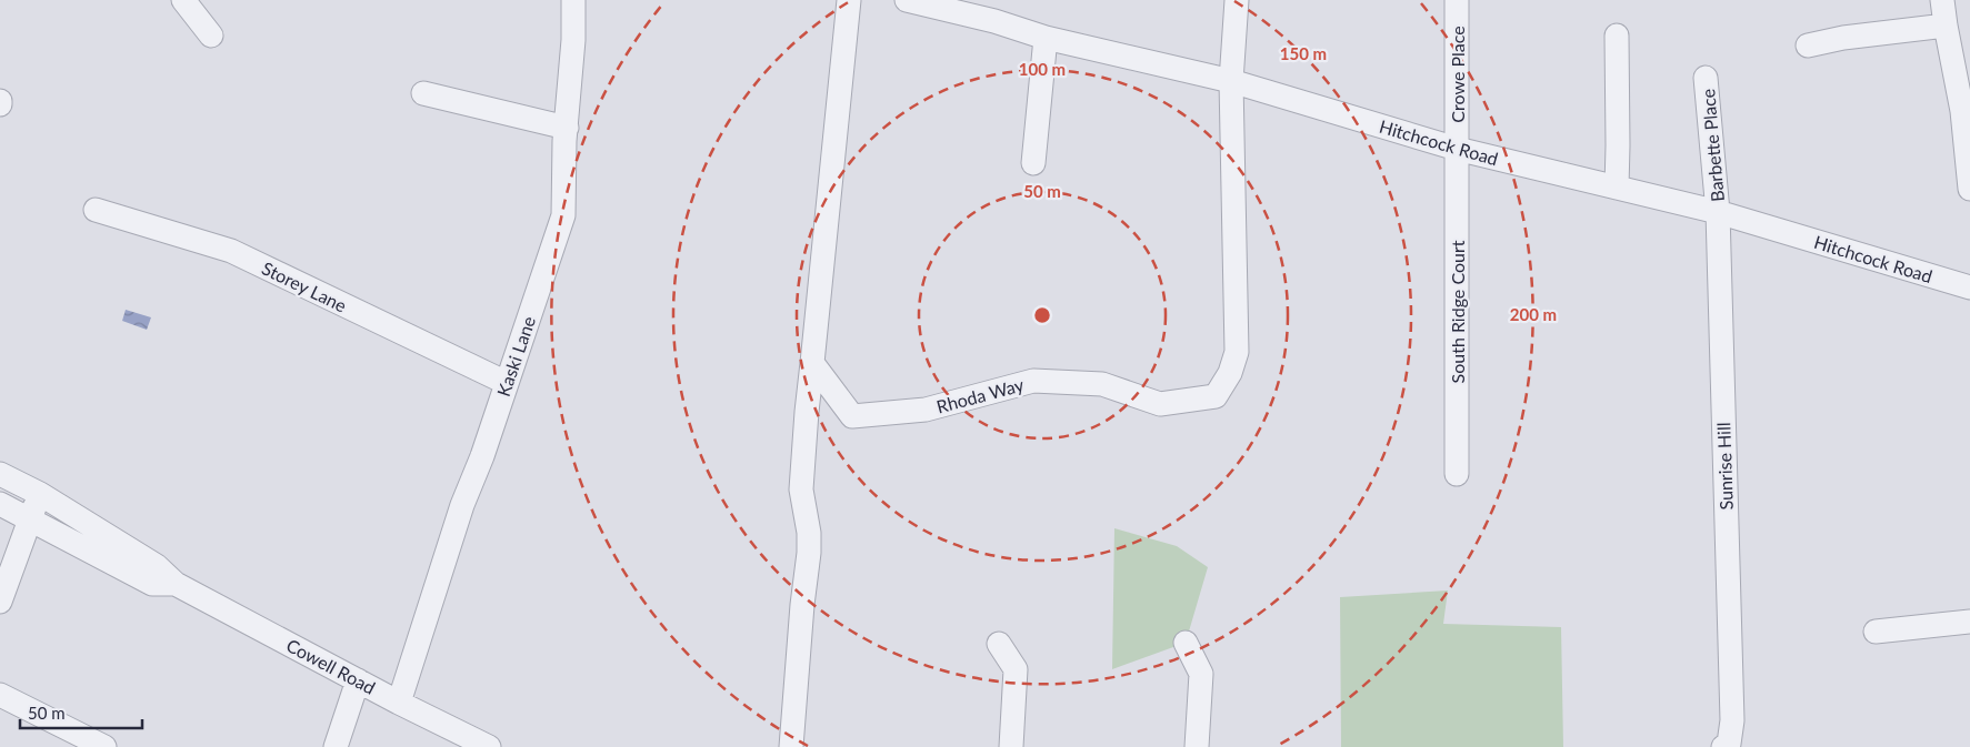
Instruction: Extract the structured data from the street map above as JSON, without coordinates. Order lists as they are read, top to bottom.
{
  "streets": {
    "street": [
      "Crowe Place",
      "Hitchcock Road",
      "Barbette Place",
      "Storey Lane",
      "South Ridge Court",
      "Kaski Lane",
      "Rhoda Way",
      "Sunrise Hill",
      "Cowell Road"
    ]
  },
  "crossings": [
    ["Crowe Place", "Hitchcock Road"],
    ["Crowe Place", "South Ridge Court"],
    ["Hitchcock Road", "Barbette Place"],
    ["Hitchcock Road", "South Ridge Court"],
    ["Hitchcock Road", "Rhoda Way"],
    ["Hitchcock Road", "Sunrise Hill"],
    ["Barbette Place", "Sunrise Hill"],
    ["Storey Lane", "Kaski Lane"],
    ["Kaski Lane", "Cowell Road"]
  ],
  "scale_bar": "50 m",
  "rings": [
    "150 m",
    "100 m",
    "50 m",
    "200 m"
  ]
}
